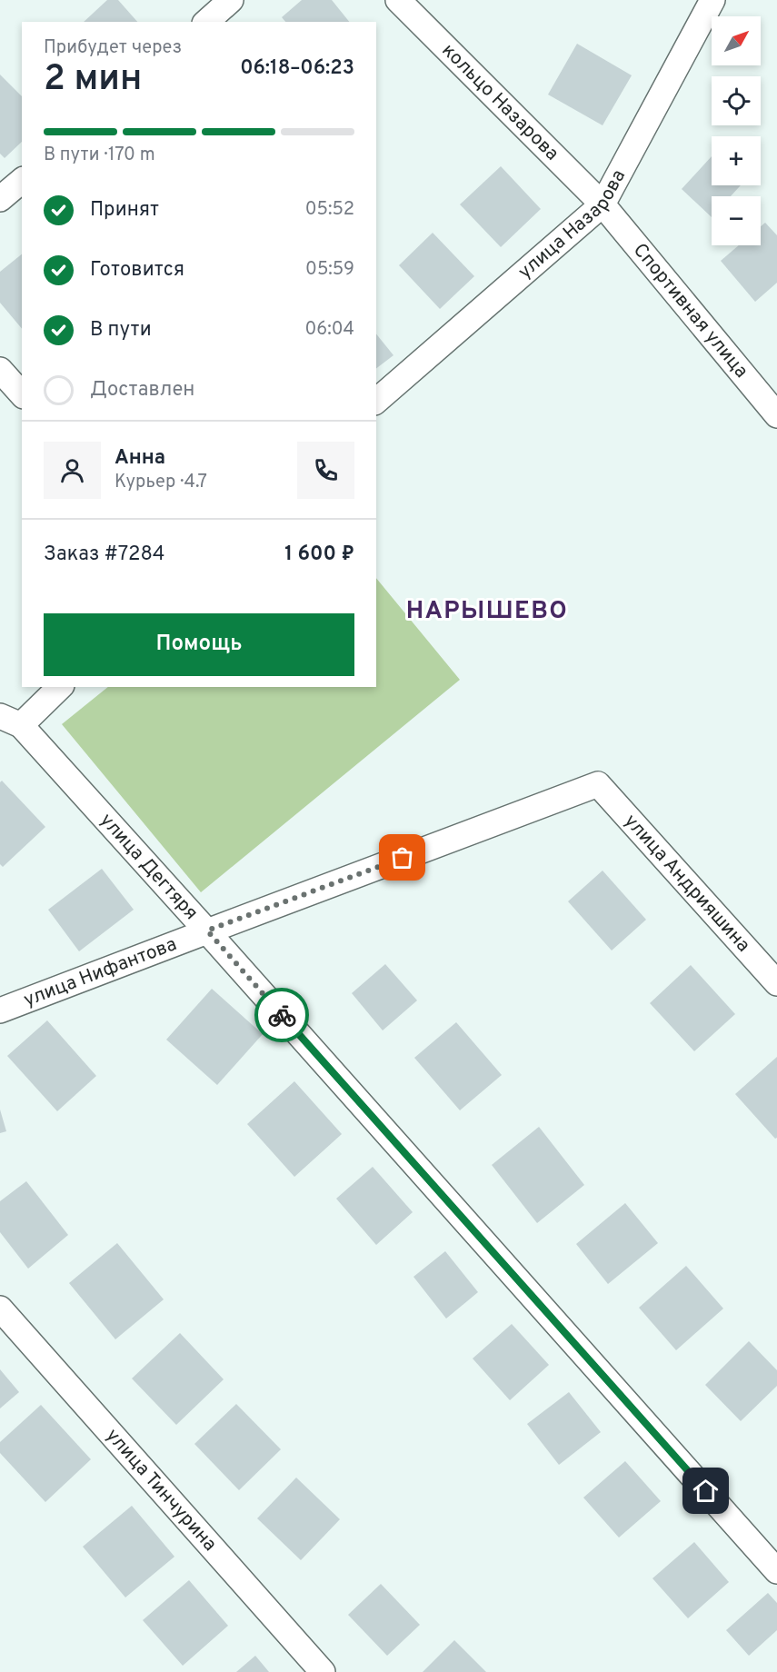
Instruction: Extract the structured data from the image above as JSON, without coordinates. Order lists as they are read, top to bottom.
{
  "streets": {
    "street": [
      "кольцо Назарова",
      "улица Назарова",
      "Спортивная улица",
      "улица Дегтяря",
      "улица Андрияшина",
      "улица Нифантова",
      "улица Тинчурина"
    ]
  },
  "crossings": [
    ["кольцо Назарова", "улица Назарова"],
    ["кольцо Назарова", "Спортивная улица"],
    ["улица Назарова", "Спортивная улица"],
    ["улица Дегтяря", "улица Нифантова"],
    ["улица Андрияшина", "улица Нифантова"]
  ],
  "districts": ["НАРЫШЕВО"],
  "north": "top right",
  "page": {
    "map_buttons": ["+", "−"],
    "heading": ["2 мин", "Прибудет через", "06:18–06:23"],
    "panel": [
      "Анна",
      "Курьер · 4.7",
      "Заказ #7284",
      "1 600 ₽"
    ],
    "bar": "В пути · 170 m",
    "list": [
      ["Принят", "05:52"],
      ["Готовится", "05:59"],
      ["В пути", "06:04"],
      "Доставлен"
    ],
    "buttons": "Помощь"
  }
}
